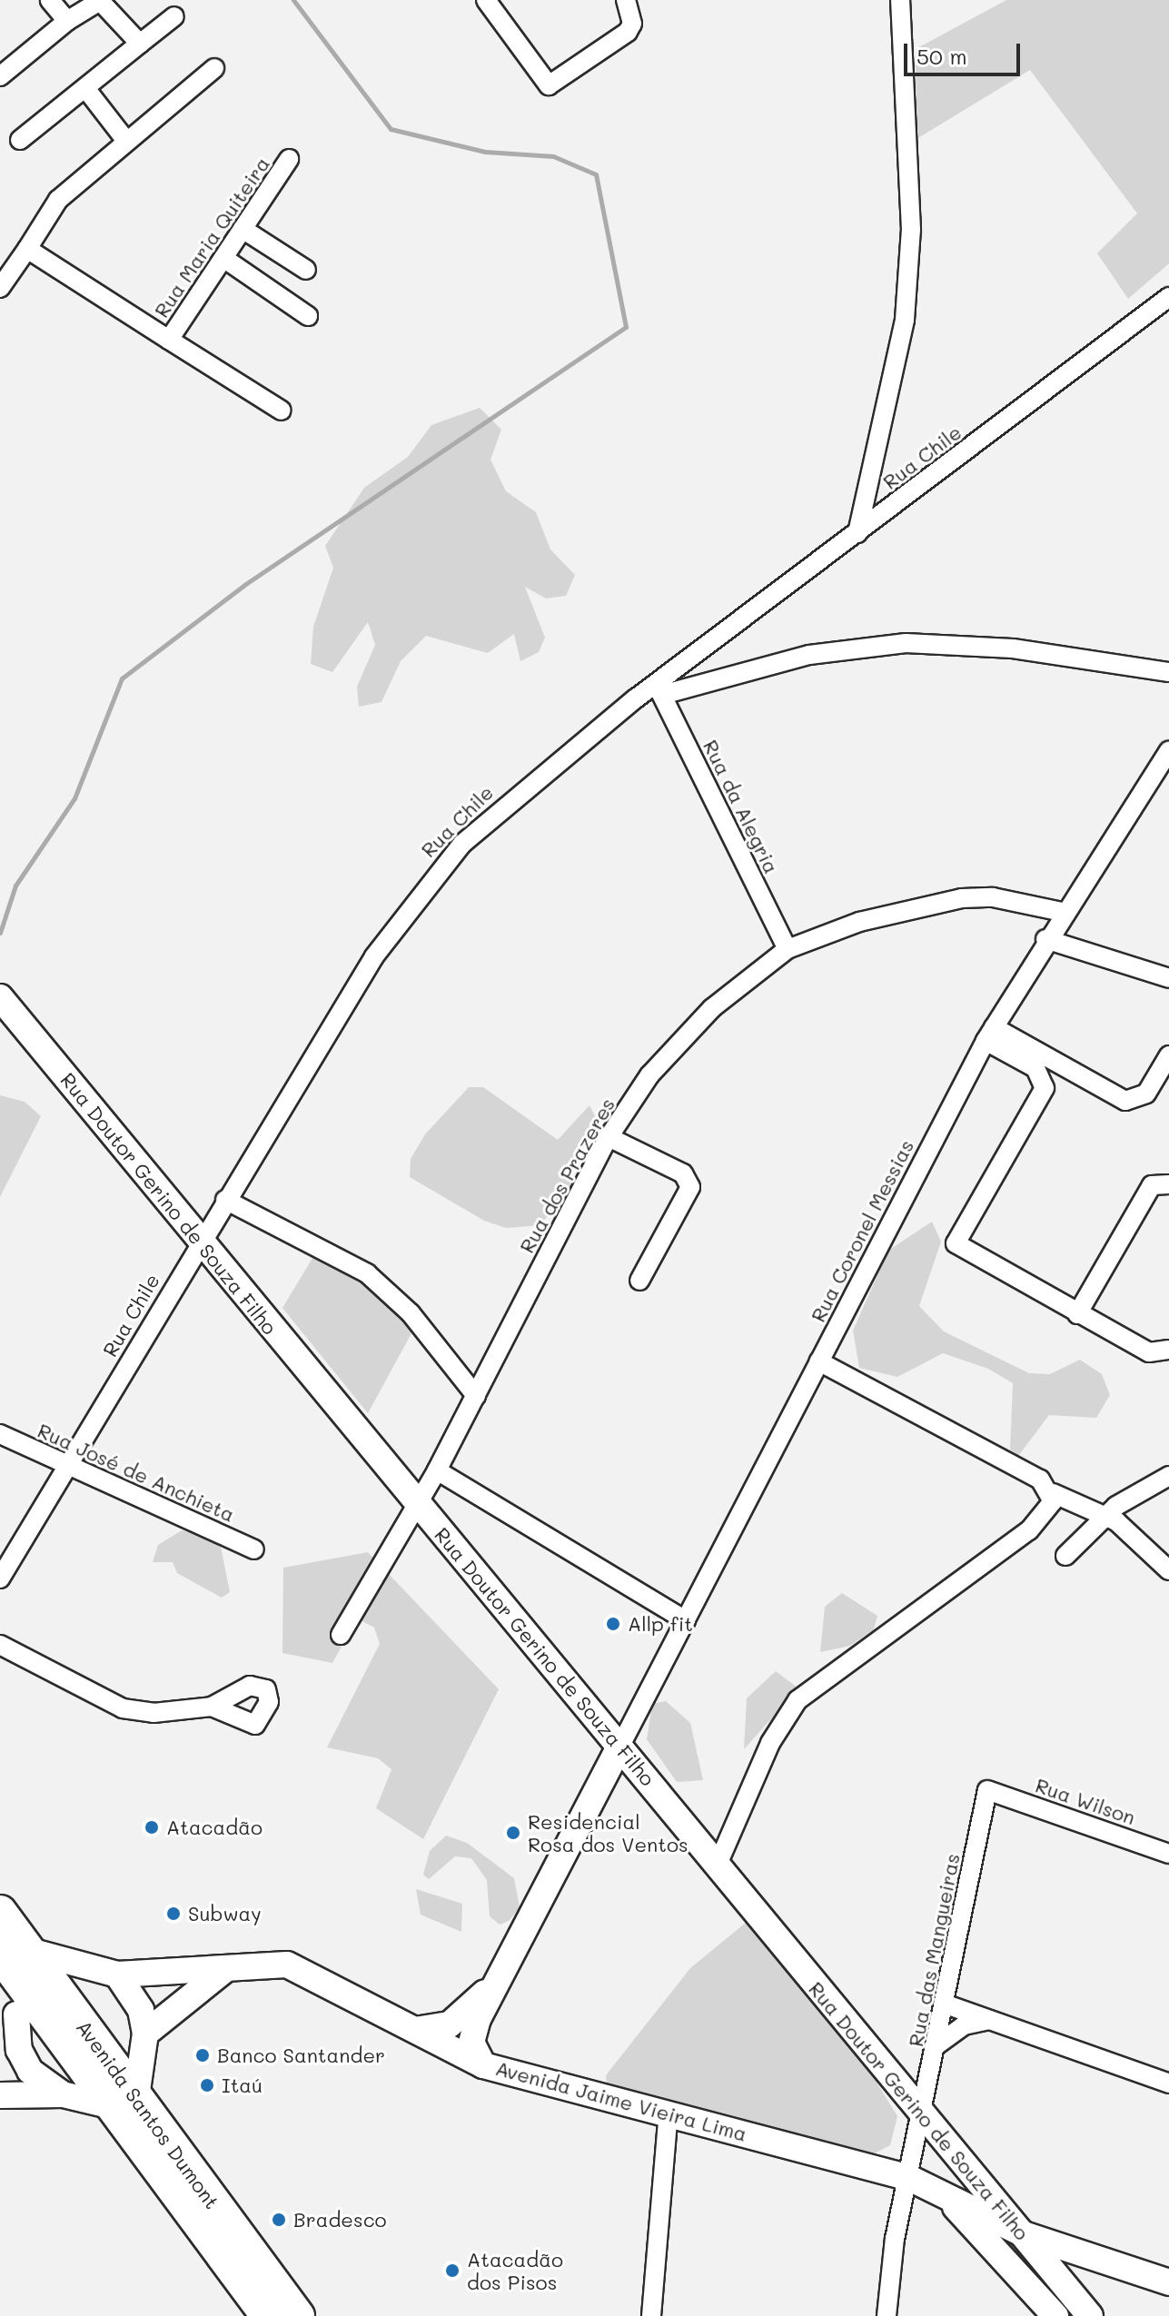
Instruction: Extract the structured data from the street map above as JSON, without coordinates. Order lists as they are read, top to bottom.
{
  "streets": {
    "highway": ["Avenida Santos Dumont"],
    "main road": ["Rua Doutor Gerino de Souza Filho", "Avenida Jaime Vieira Lima"],
    "street": [
      "Rua Maria Quiteira",
      "Rua Chile",
      "Rua da Alegria",
      "Rua dos Prazeres",
      "Rua Coronel Messias",
      "Rua José de Anchieta",
      "Rua Wilson",
      "Rua das Mangueiras"
    ]
  },
  "crossings": [
    ["Rua Chile", "Rua da Alegria"],
    ["Rua Chile", "Rua Doutor Gerino de Souza Filho"],
    ["Rua Chile", "Rua José de Anchieta"],
    ["Rua da Alegria", "Rua dos Prazeres"],
    ["Rua dos Prazeres", "Rua Doutor Gerino de Souza Filho"],
    ["Rua dos Prazeres", "Rua Coronel Messias"],
    ["Rua Doutor Gerino de Souza Filho", "Rua Coronel Messias"],
    ["Rua Doutor Gerino de Souza Filho", "Rua das Mangueiras"],
    ["Rua Doutor Gerino de Souza Filho", "Avenida Jaime Vieira Lima"],
    ["Rua Wilson", "Rua das Mangueiras"],
    ["Rua das Mangueiras", "Avenida Jaime Vieira Lima"],
    ["Avenida Jaime Vieira Lima", "Avenida Santos Dumont"]
  ],
  "places": [
    "Allp fit",
    "Atacadão",
    "Residencial Rosa dos Ventos",
    "Subway",
    "Banco Santander",
    "Itaú",
    "Bradesco",
    "Atacadão dos Pisos"
  ],
  "scale_bar": "50 m"
}
